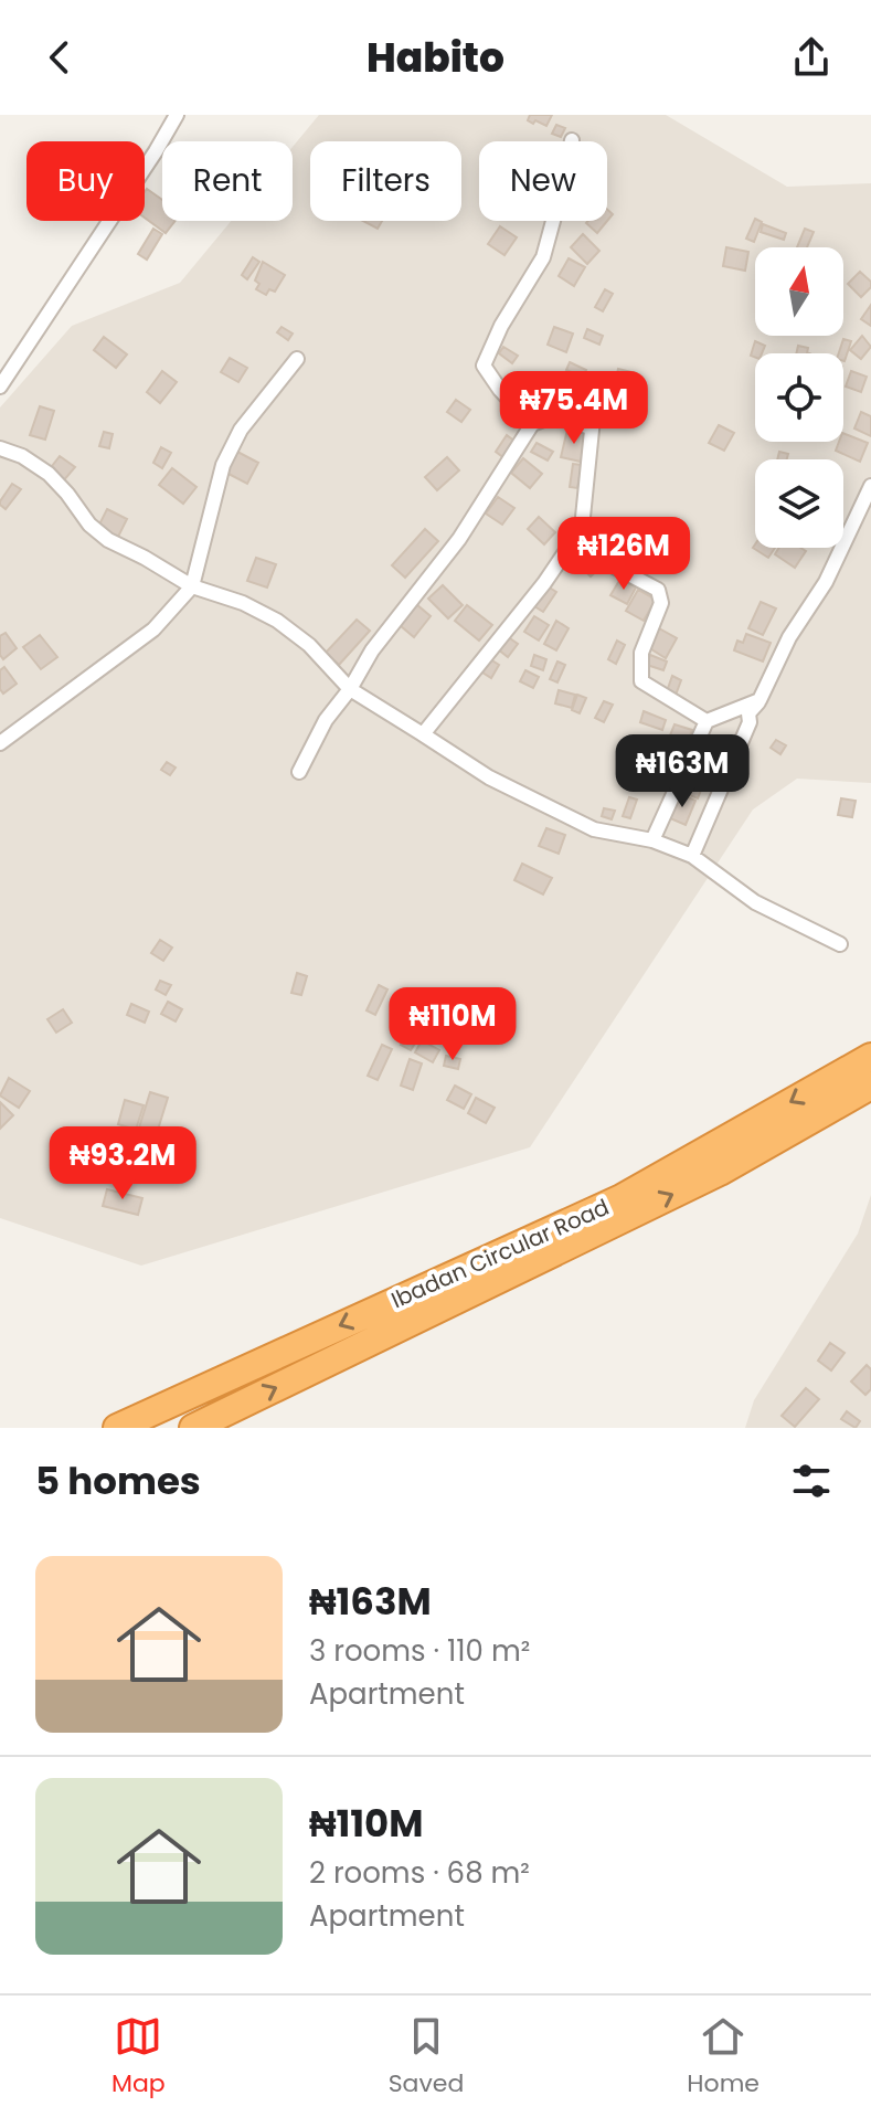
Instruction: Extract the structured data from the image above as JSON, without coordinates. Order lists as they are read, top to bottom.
{
  "streets": {
    "highway": ["Ibadan Circular Road"]
  },
  "north": "top",
  "page": {
    "header": "Habito",
    "chip": [
      "Buy",
      "Rent",
      "Filters",
      "New"
    ],
    "price": [
      "₦75.4M",
      "₦126M",
      "₦163M",
      "₦110M",
      "₦93.2M"
    ],
    "heading": "5 homes",
    "list": [
      {
        "name": "₦163M",
        "note": "3 rooms · 110 m² · Apartment"
      },
      {
        "name": "₦110M",
        "note": "2 rooms · 68 m² · Apartment"
      }
    ],
    "tabs": ["Map", "Saved", "Home"]
  }
}
